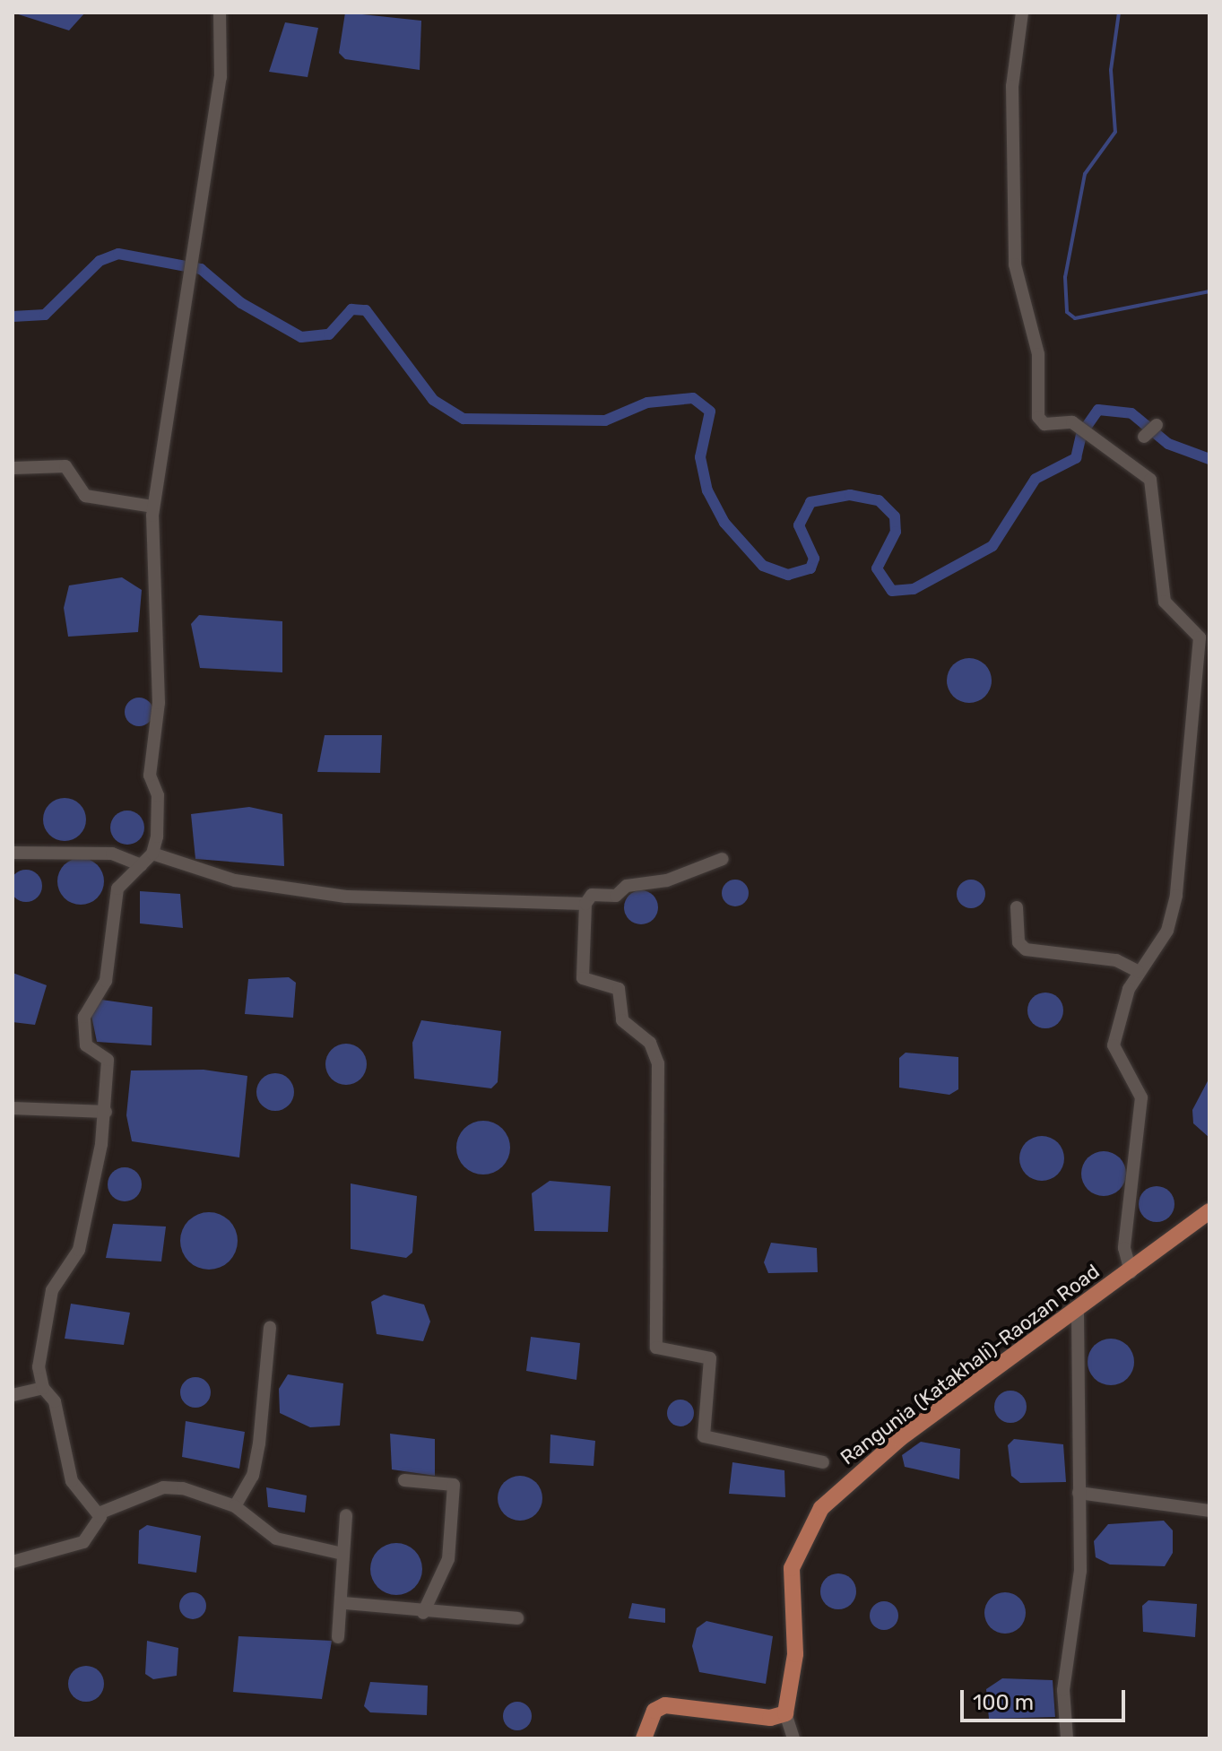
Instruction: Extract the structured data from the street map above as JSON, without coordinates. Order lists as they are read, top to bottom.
{
  "streets": {
    "main road": ["Rangunia (Katakhali)-Raozan Road"]
  },
  "scale_bar": "100 m"
}
